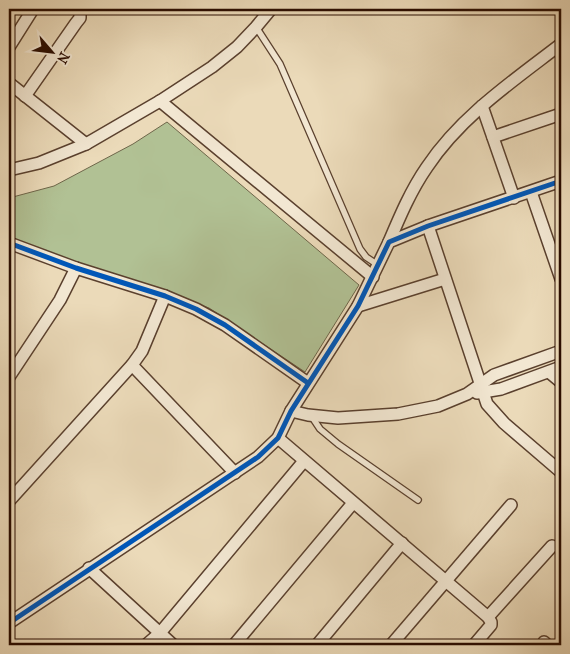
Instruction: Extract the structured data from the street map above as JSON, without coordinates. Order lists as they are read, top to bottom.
{
  "north": "bottom right"
}
